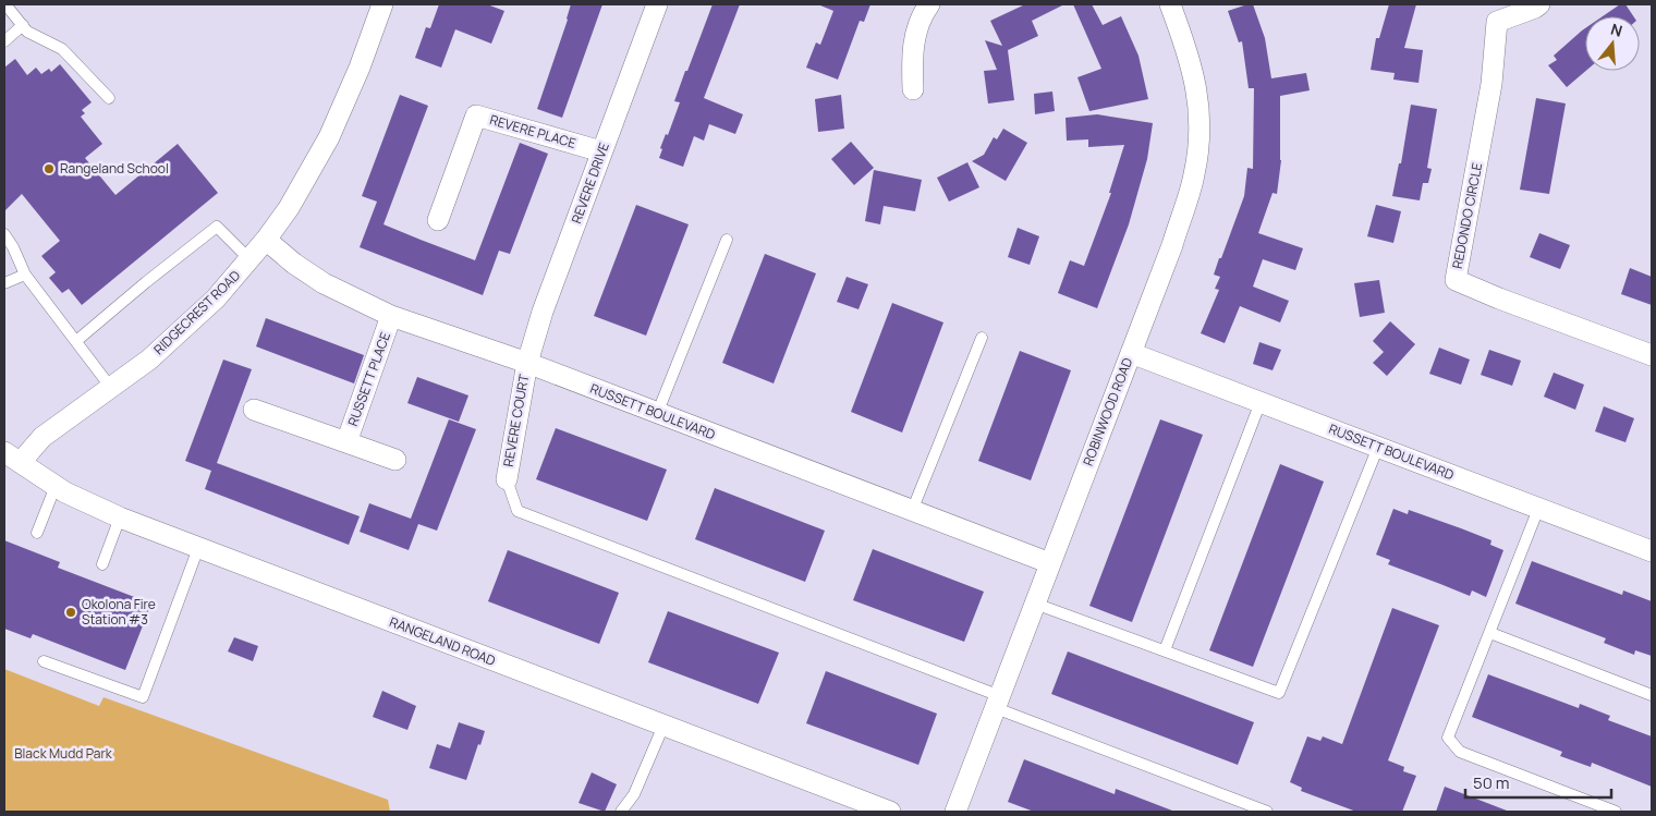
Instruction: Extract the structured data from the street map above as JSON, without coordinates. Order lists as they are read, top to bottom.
{
  "streets": {
    "street": [
      "REVERE PLACE",
      "REVERE DRIVE",
      "REDONDO CIRCLE",
      "RIDGECREST ROAD",
      "RUSSETT PLACE",
      "RUSSETT BOULEVARD",
      "ROBINWOOD ROAD",
      "REVERE COURT",
      "RANGELAND ROAD"
    ]
  },
  "crossings": [
    ["REVERE PLACE", "REVERE DRIVE"],
    ["REVERE DRIVE", "RUSSETT BOULEVARD"],
    ["REVERE DRIVE", "REVERE COURT"],
    ["RIDGECREST ROAD", "RUSSETT BOULEVARD"],
    ["RIDGECREST ROAD", "RANGELAND ROAD"],
    ["RUSSETT PLACE", "RUSSETT BOULEVARD"],
    ["RUSSETT BOULEVARD", "ROBINWOOD ROAD"],
    ["RUSSETT BOULEVARD", "REVERE COURT"]
  ],
  "parks": ["Black Mudd Park"],
  "places": ["Rangeland School", "Okolona Fire Station #3"],
  "scale_bar": "50 m",
  "north": "top"
}
